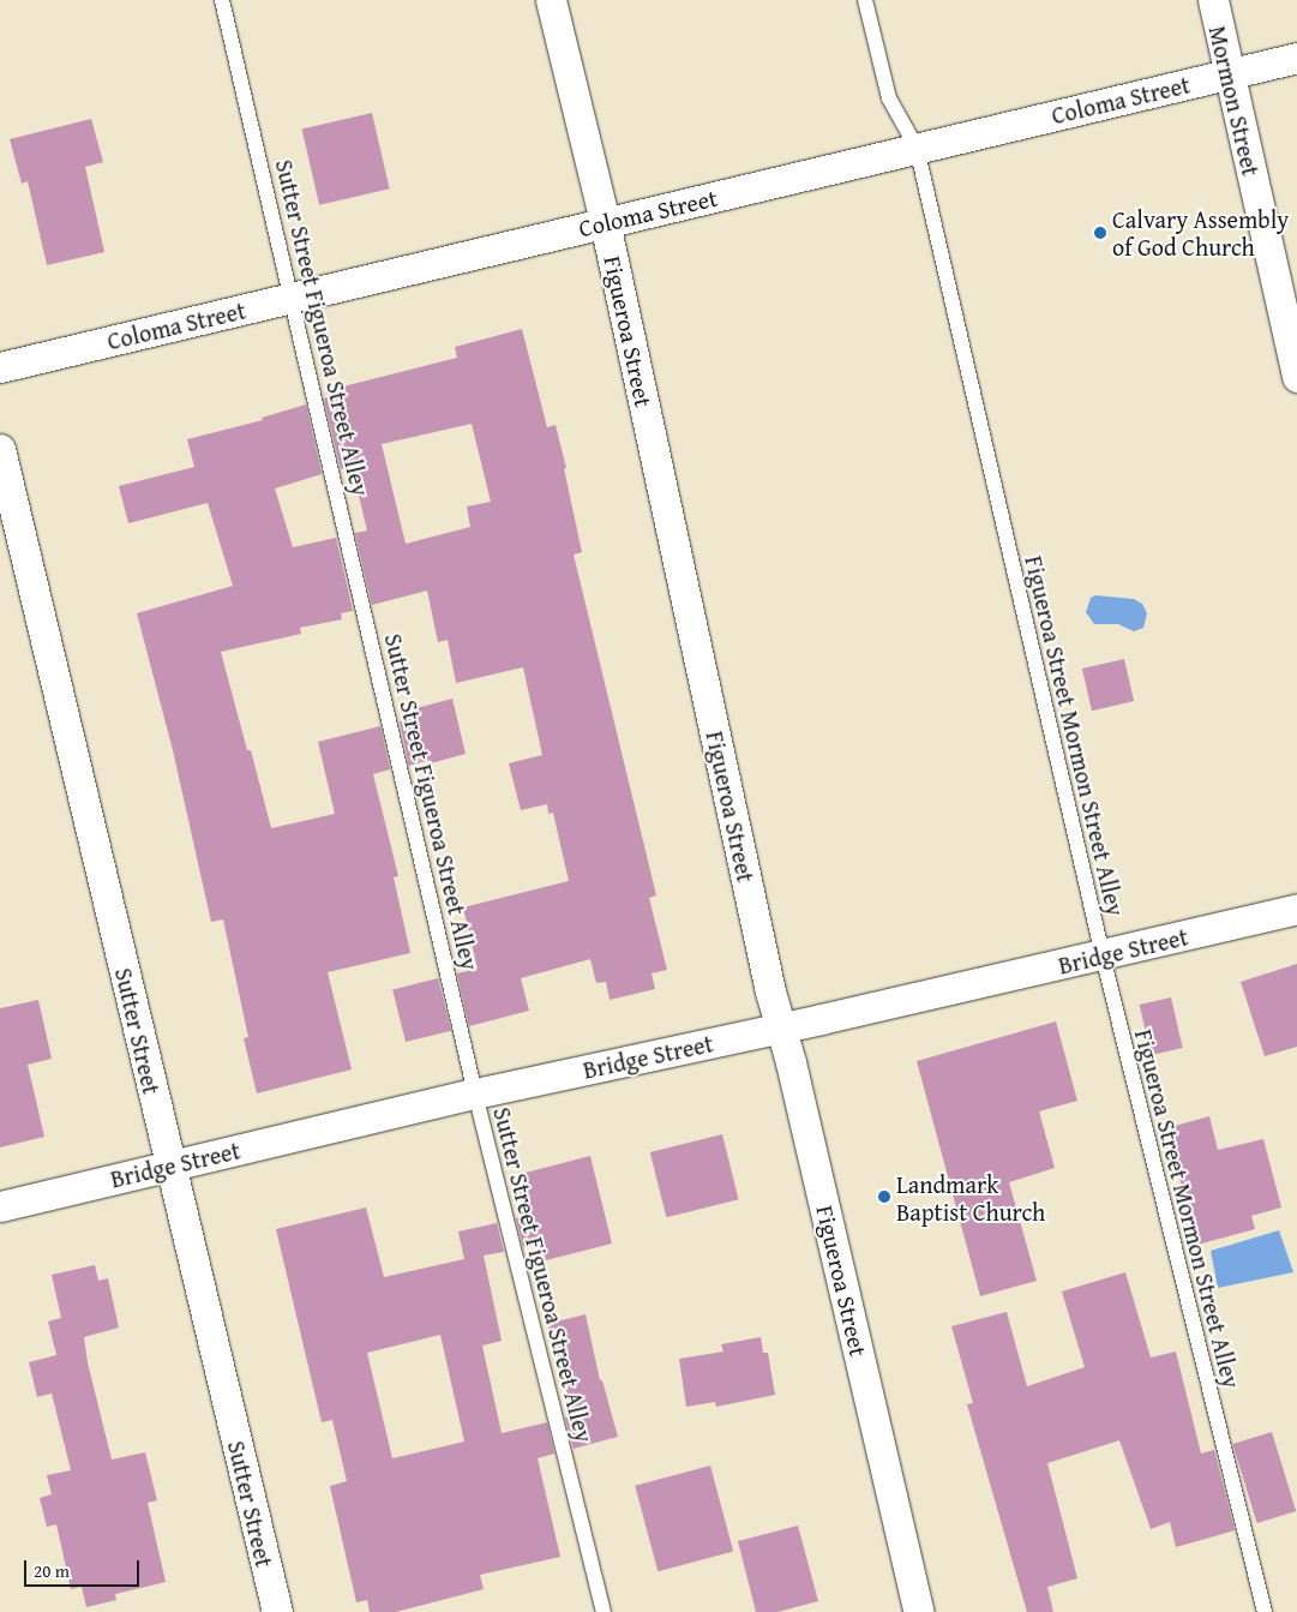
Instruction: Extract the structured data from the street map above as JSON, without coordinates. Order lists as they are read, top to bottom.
{
  "streets": {
    "street": [
      "Coloma Street",
      "Mormon Street",
      "Figueroa Street",
      "Bridge Street",
      "Sutter Street"
    ],
    "lane": ["Sutter Street Figueroa Street Alley", "Figueroa Street Mormon Street Alley"]
  },
  "crossings": [
    ["Coloma Street", "Mormon Street"],
    ["Coloma Street", "Sutter Street Figueroa Street Alley"],
    ["Coloma Street", "Figueroa Street"],
    ["Coloma Street", "Figueroa Street Mormon Street Alley"],
    ["Sutter Street Figueroa Street Alley", "Bridge Street"],
    ["Figueroa Street", "Bridge Street"],
    ["Figueroa Street Mormon Street Alley", "Bridge Street"],
    ["Bridge Street", "Sutter Street"]
  ],
  "places": ["Calvary Assembly of God Church", "Landmark Baptist Church"],
  "scale_bar": "20 m"
}
